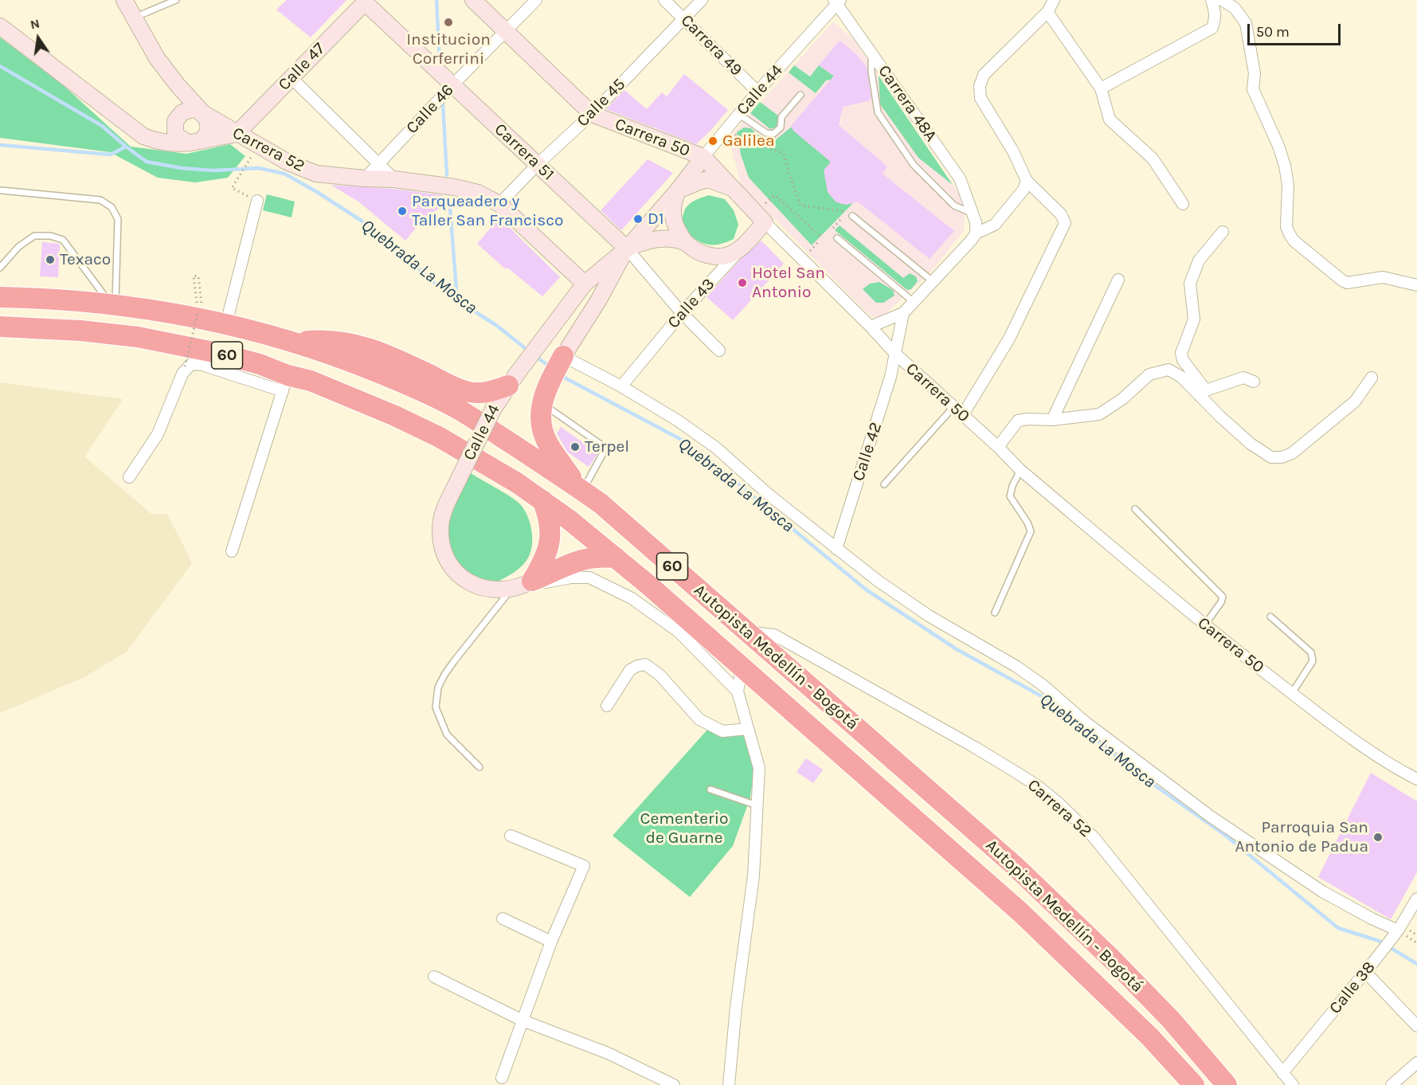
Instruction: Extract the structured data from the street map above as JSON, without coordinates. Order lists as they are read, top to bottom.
{
  "streets": {
    "highway": ["60", "Autopista Medellín - Bogotá"],
    "street": [
      "Carrera 49",
      "Calle 47",
      "Calle 44",
      "Calle 45",
      "Carrera 48A",
      "Calle 46",
      "Carrera 50",
      "Carrera 52",
      "Carrera 51",
      "Calle 43",
      "Calle 42",
      "Calle 38"
    ]
  },
  "crossings": [
    ["Carrera 49", "Calle 44"],
    ["Carrera 49", "Calle 45"],
    ["Calle 47", "Carrera 52"],
    ["Calle 47", "Carrera 51"],
    ["Calle 44", "Carrera 48A"],
    ["Calle 44", "Carrera 50"],
    ["Calle 44", "Carrera 52"],
    ["Calle 44", "Carrera 51"],
    ["Calle 44", "Calle 43"],
    ["Calle 45", "Carrera 50"],
    ["Calle 45", "Carrera 52"],
    ["Calle 45", "Carrera 51"],
    ["Calle 46", "Carrera 50"],
    ["Calle 46", "Carrera 52"],
    ["Calle 46", "Carrera 51"],
    ["Carrera 50", "Calle 43"],
    ["Carrera 50", "Calle 42"],
    ["Carrera 52", "Autopista Medellín - Bogotá"],
    ["Carrera 52", "Calle 38"],
    ["Carrera 51", "Calle 43"]
  ],
  "water": ["Quebrada La Mosca"],
  "parks": ["Cementerio de Guarne"],
  "places": [
    "Institucion Corferrini",
    "Galilea",
    "Parqueadero y Taller San Francisco",
    "D1",
    "Texaco",
    "Hotel San Antonio",
    "Terpel",
    "Parroquia San Antonio de Padua"
  ],
  "scale_bar": "50 m",
  "north": "top"
}
